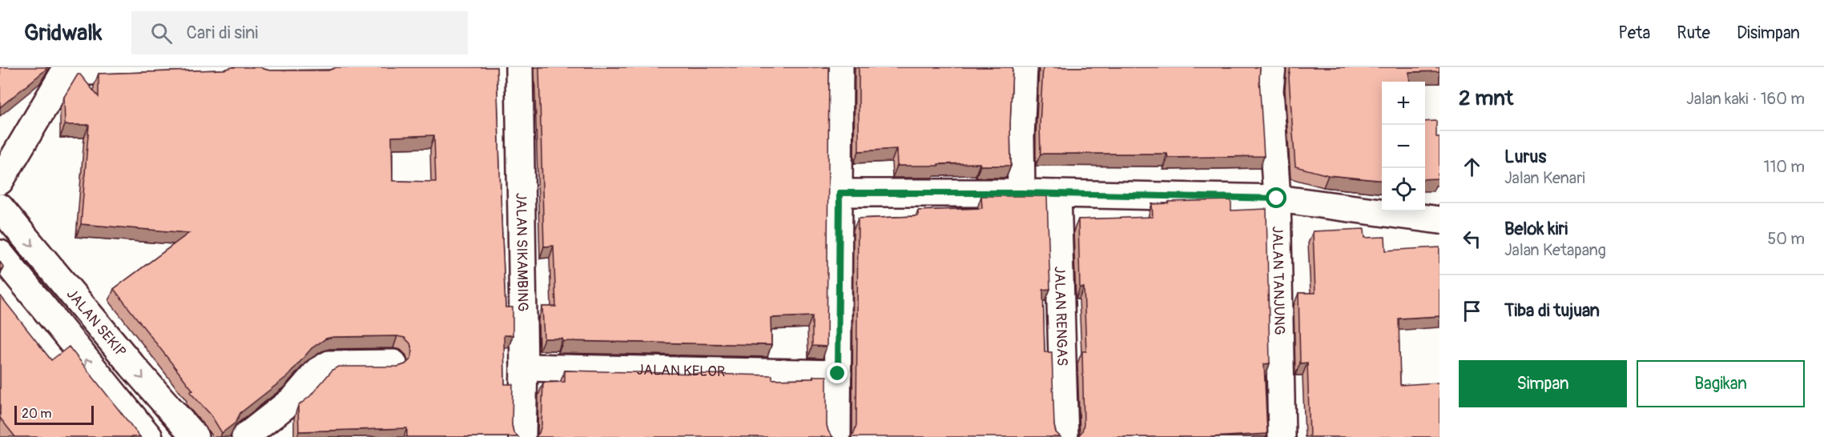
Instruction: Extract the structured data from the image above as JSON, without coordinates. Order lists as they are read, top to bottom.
{
  "streets": {
    "street": [
      "JALAN SIKAMBING",
      "JALAN TANJUNG",
      "JALAN RENGAS",
      "JALAN SEKIP",
      "JALAN KELOR"
    ]
  },
  "crossings": [
    ["JALAN SIKAMBING", "JALAN KELOR"]
  ],
  "scale_bar": "20 m",
  "page": {
    "header": "Gridwalk",
    "search": "Cari di sini",
    "nav": ["Peta", "Rute", "Disimpan"],
    "heading": ["2 mnt", "Jalan kaki · 160 m"],
    "map_buttons": ["+", "−"],
    "list": [
      ["Lurus", "Jalan Kenari", "110 m"],
      ["Belok kiri", "Jalan Ketapang", "50 m"],
      "Tiba di tujuan"
    ],
    "buttons": ["Simpan", "Bagikan"],
    "scale": "20 m"
  }
}
